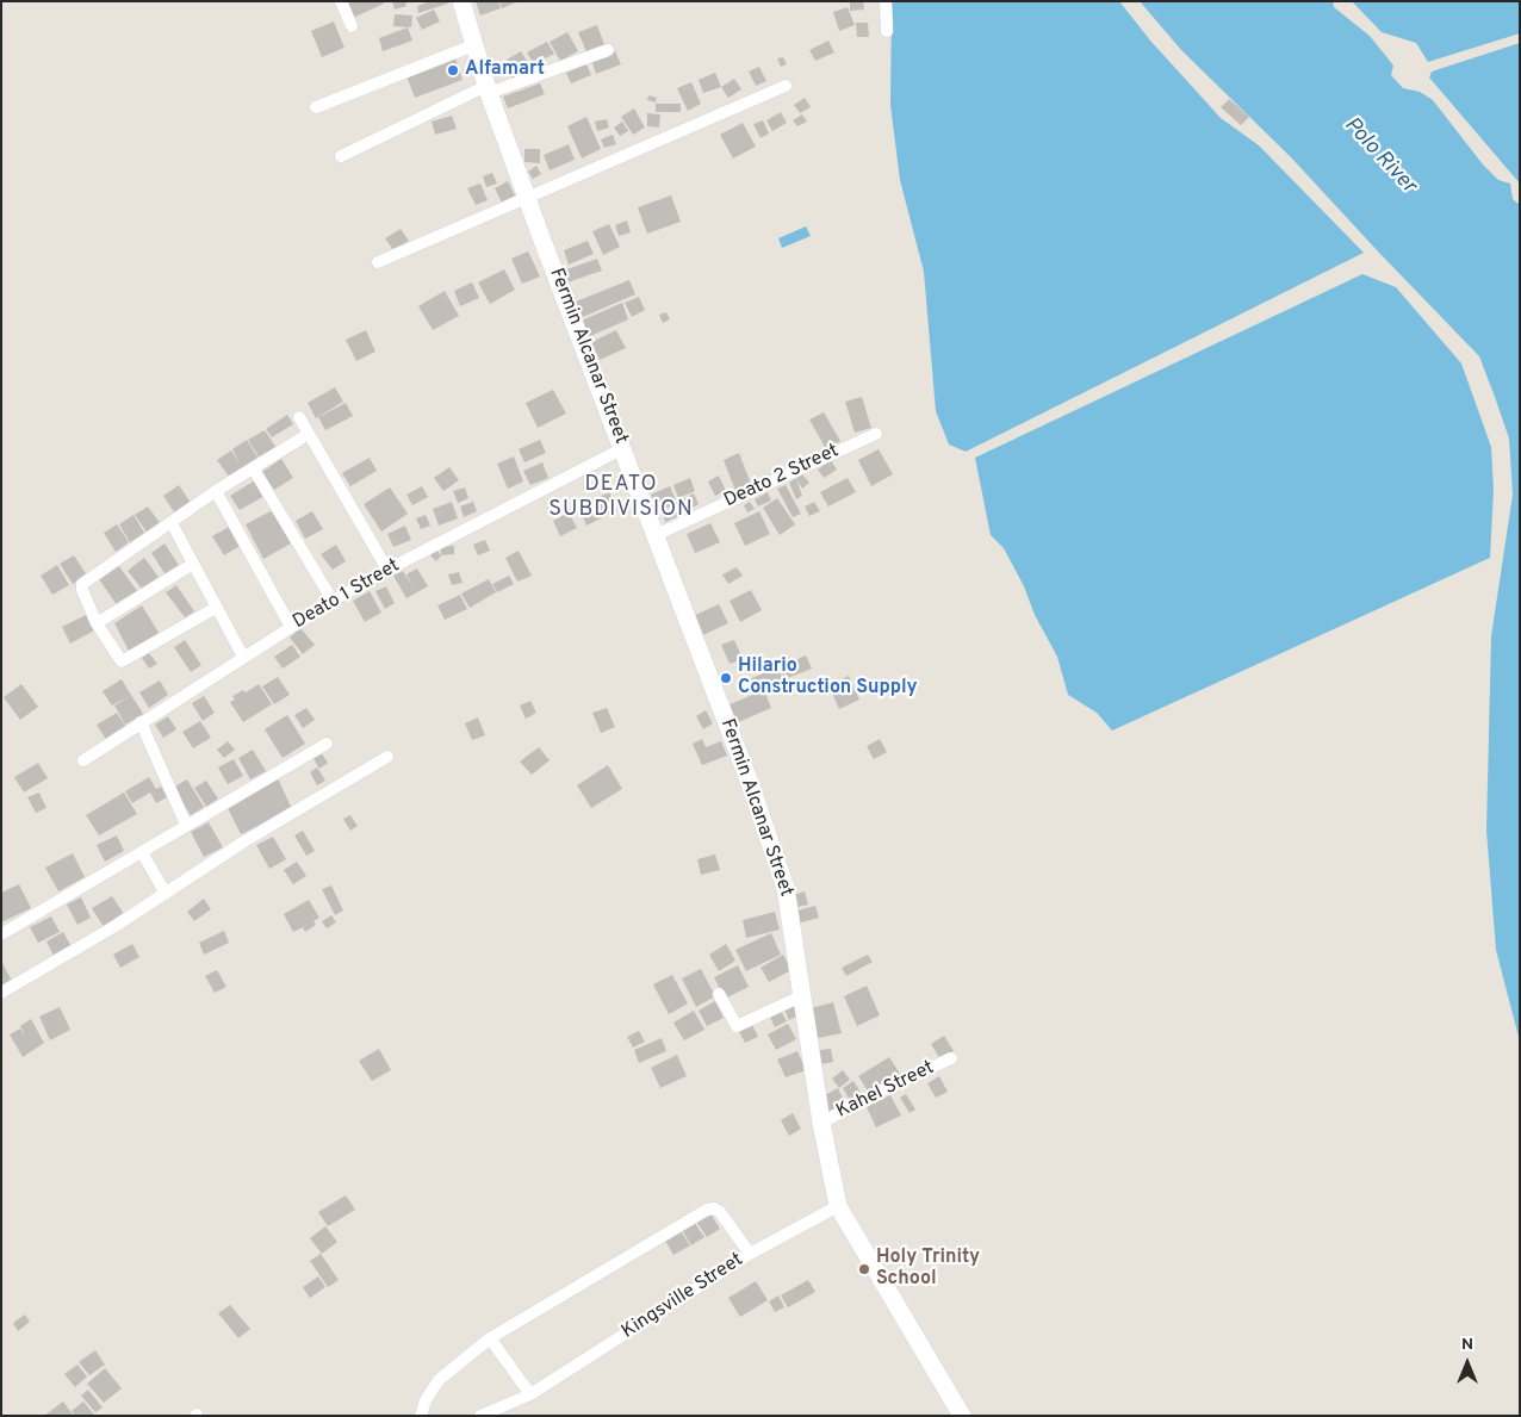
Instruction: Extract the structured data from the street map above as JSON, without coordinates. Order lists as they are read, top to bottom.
{
  "streets": {
    "main road": ["Fermin Alcanar Street"],
    "street": [
      "Deato 2 Street",
      "Deato 1 Street",
      "Kahel Street",
      "Kingsville Street"
    ]
  },
  "crossings": [
    ["Fermin Alcanar Street", "Deato 2 Street"],
    ["Fermin Alcanar Street", "Deato 1 Street"],
    ["Fermin Alcanar Street", "Kahel Street"],
    ["Fermin Alcanar Street", "Kingsville Street"]
  ],
  "districts": ["DEATO SUBDIVISION"],
  "water": ["Polo River"],
  "places": ["Alfamart", "Hilario Construction Supply", "Holy Trinity School"],
  "north": "top"
}
